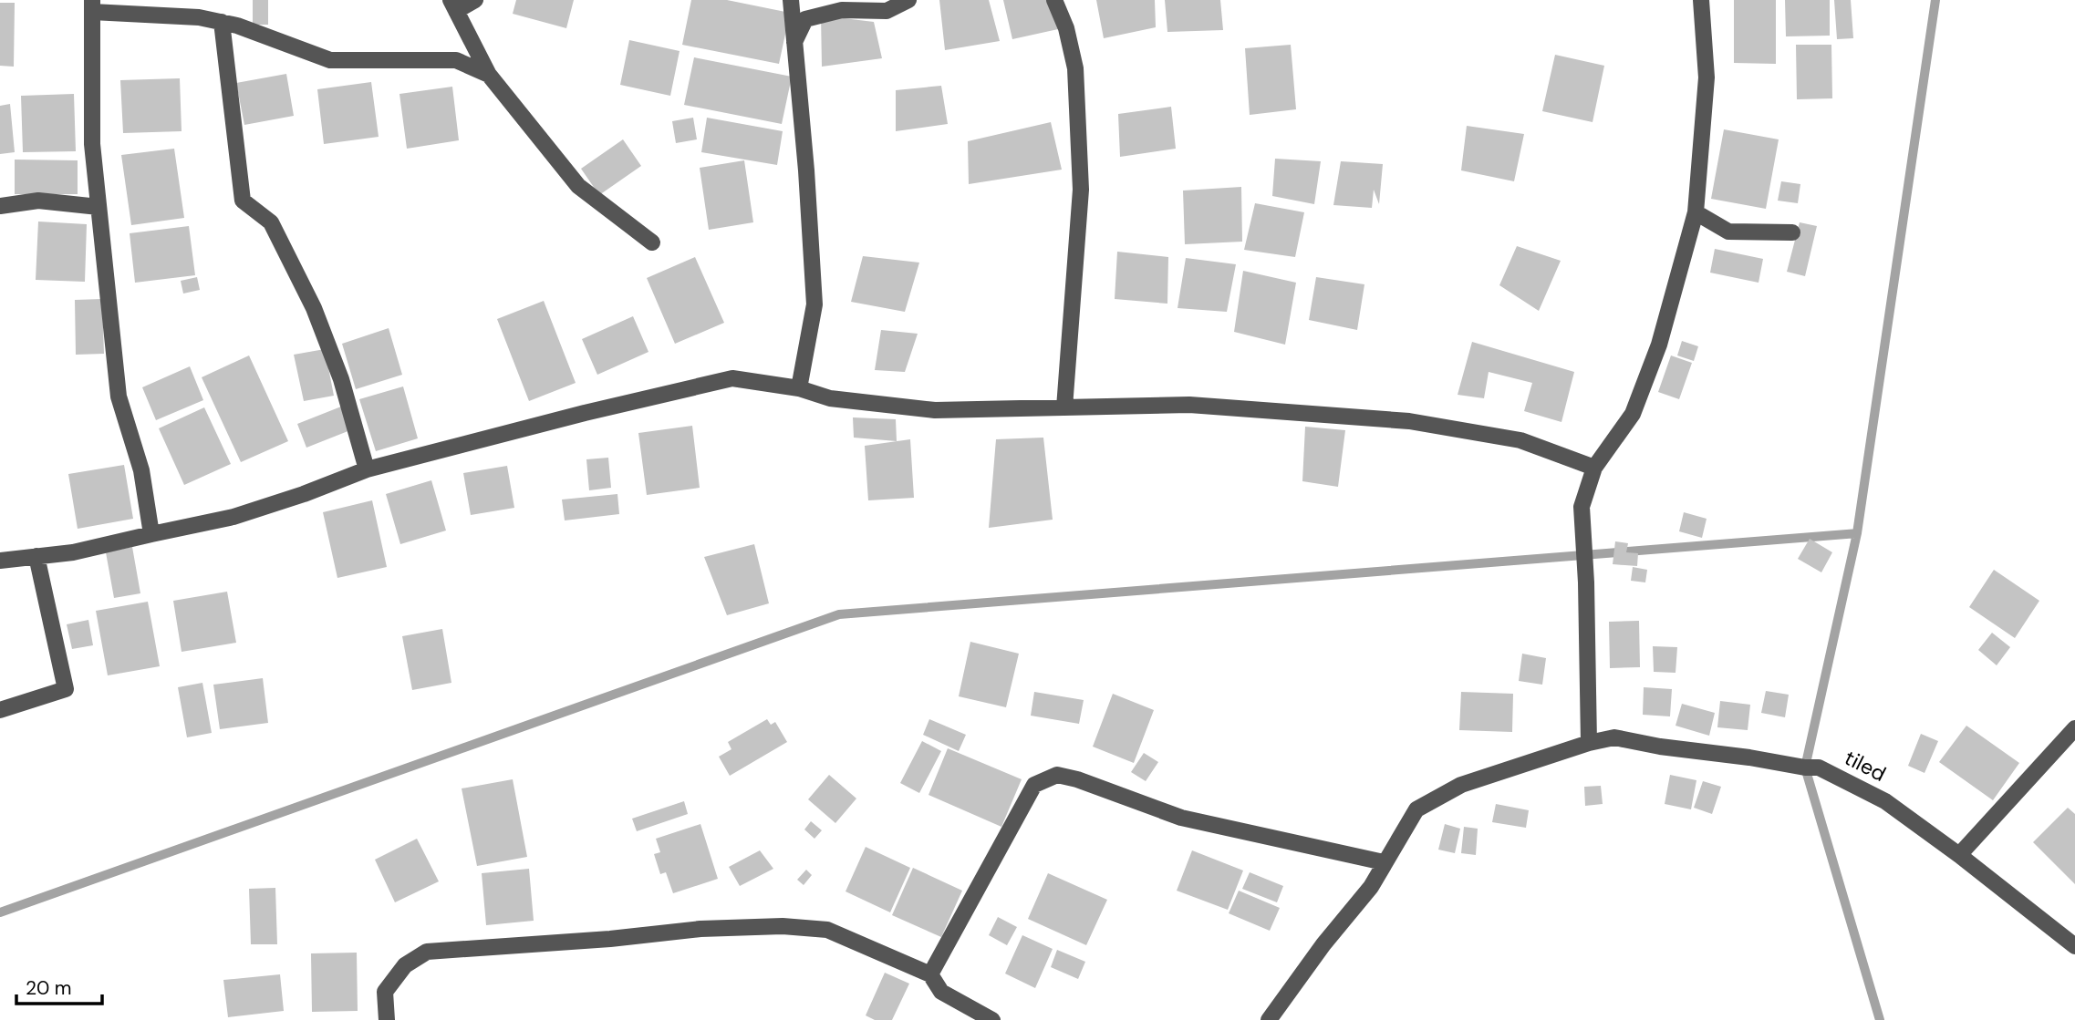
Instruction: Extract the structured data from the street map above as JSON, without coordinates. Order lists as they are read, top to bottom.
{
  "streets": {
    "street": ["tiled"]
  },
  "scale_bar": "20 m"
}
